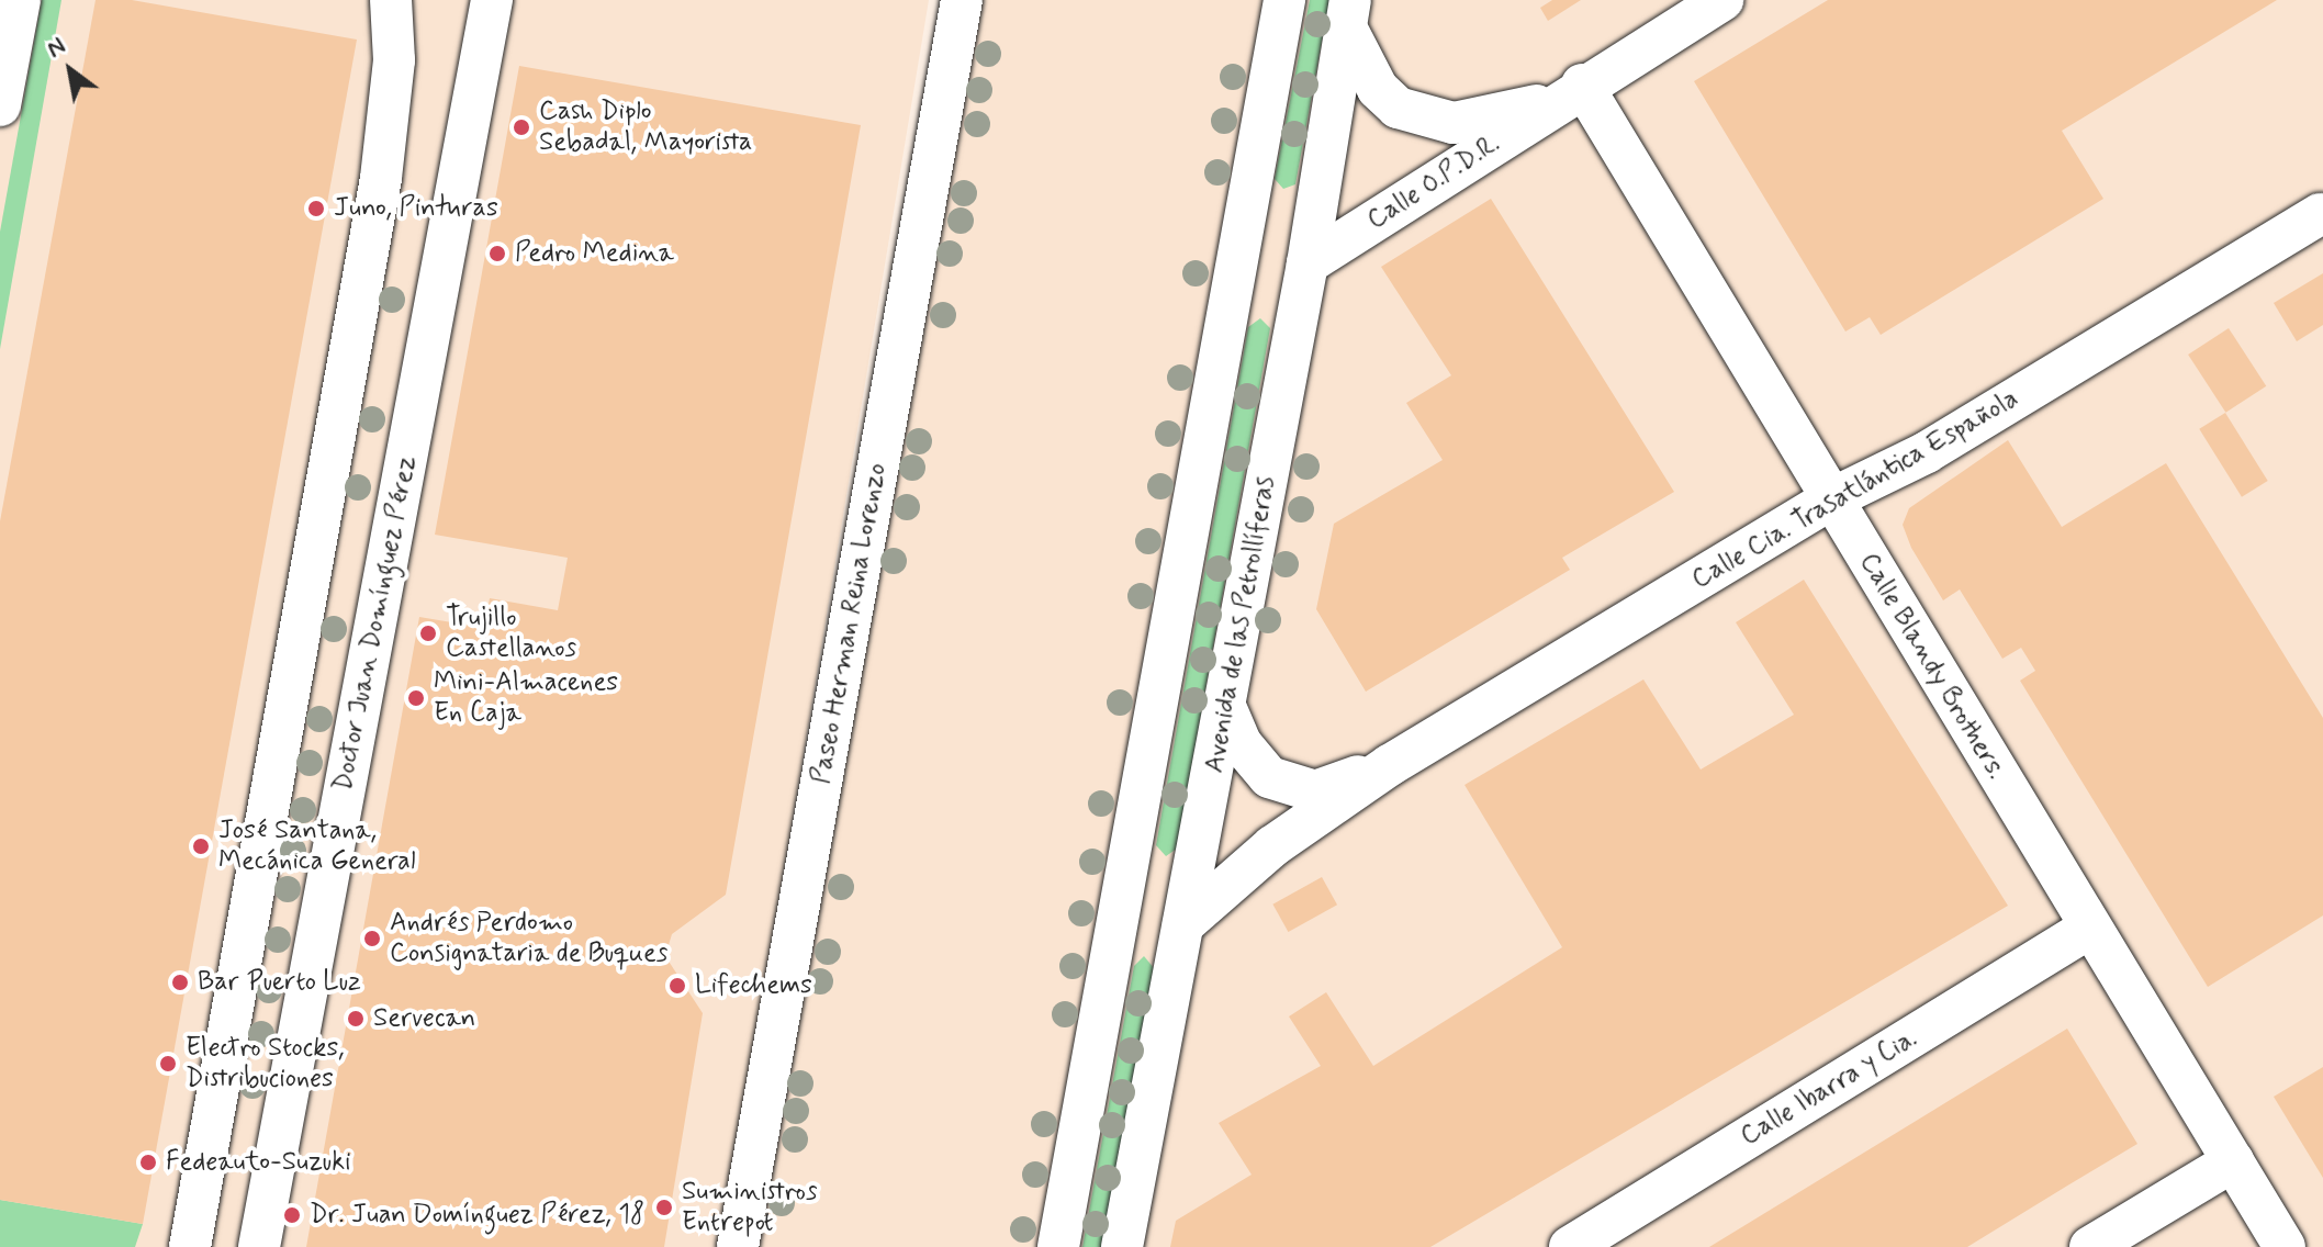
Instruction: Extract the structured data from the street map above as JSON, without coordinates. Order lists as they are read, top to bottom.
{
  "streets": {
    "street": [
      "Calle O.P.D.R.",
      "Calle Cia. Trasatlántica Española",
      "Doctor Juan Domínguez Pérez",
      "Paseo Herman Reina Lorenzo",
      "Avenida de las Petrollíferas",
      "Calle Blandy Brothers.",
      "Calle Ibarra y Cia."
    ]
  },
  "crossings": [
    ["Calle O.P.D.R.", "Avenida de las Petrollíferas"],
    ["Calle O.P.D.R.", "Calle Blandy Brothers."],
    ["Calle Cia. Trasatlántica Española", "Avenida de las Petrollíferas"],
    ["Calle Cia. Trasatlántica Española", "Calle Blandy Brothers."],
    ["Calle Blandy Brothers.", "Calle Ibarra y Cia."]
  ],
  "places": [
    "Cash Diplo Sebadal, Mayorista",
    "Juno, Pinturas",
    "Pedro Medina",
    "Trujillo Castellanos",
    "Mini-Almacenes En Caja",
    "José Santana, Mecánica General",
    "Andrés Perdomo Consignataria de Buques",
    "Bar Puerto Luz",
    "Lifechems",
    "Servecan",
    "Electro Stocks, Distribuciones",
    "Fedeauto-Suzuki",
    "Suministros Entrepot",
    "Dr. Juan Domínguez Pérez, 18"
  ],
  "north": "top left"
}
